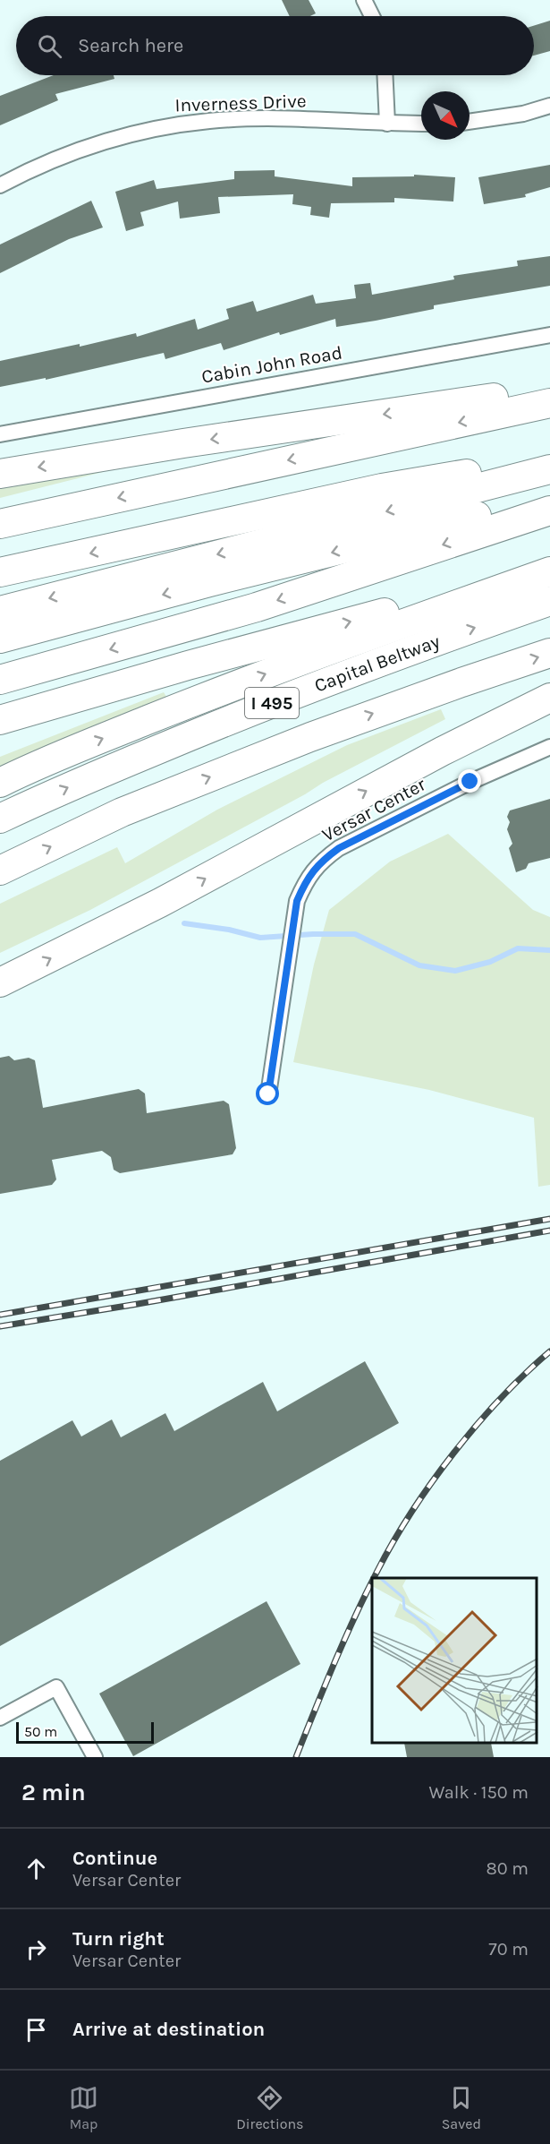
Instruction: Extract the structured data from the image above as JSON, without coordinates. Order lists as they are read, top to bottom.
{
  "streets": {
    "highway": ["Capital Beltway", "I 495"],
    "street": ["Inverness Drive", "Cabin John Road", "Versar Center"]
  },
  "scale_bar": "50 m",
  "north": "bottom right",
  "page": {
    "search": "Search here",
    "scale": "50 m",
    "heading": ["2 min", "Walk · 150 m"],
    "list": [
      ["Continue", "Versar Center", "80 m"],
      ["Turn right", "Versar Center", "70 m"],
      "Arrive at destination"
    ],
    "nav": ["Map", "Directions", "Saved"]
  }
}
